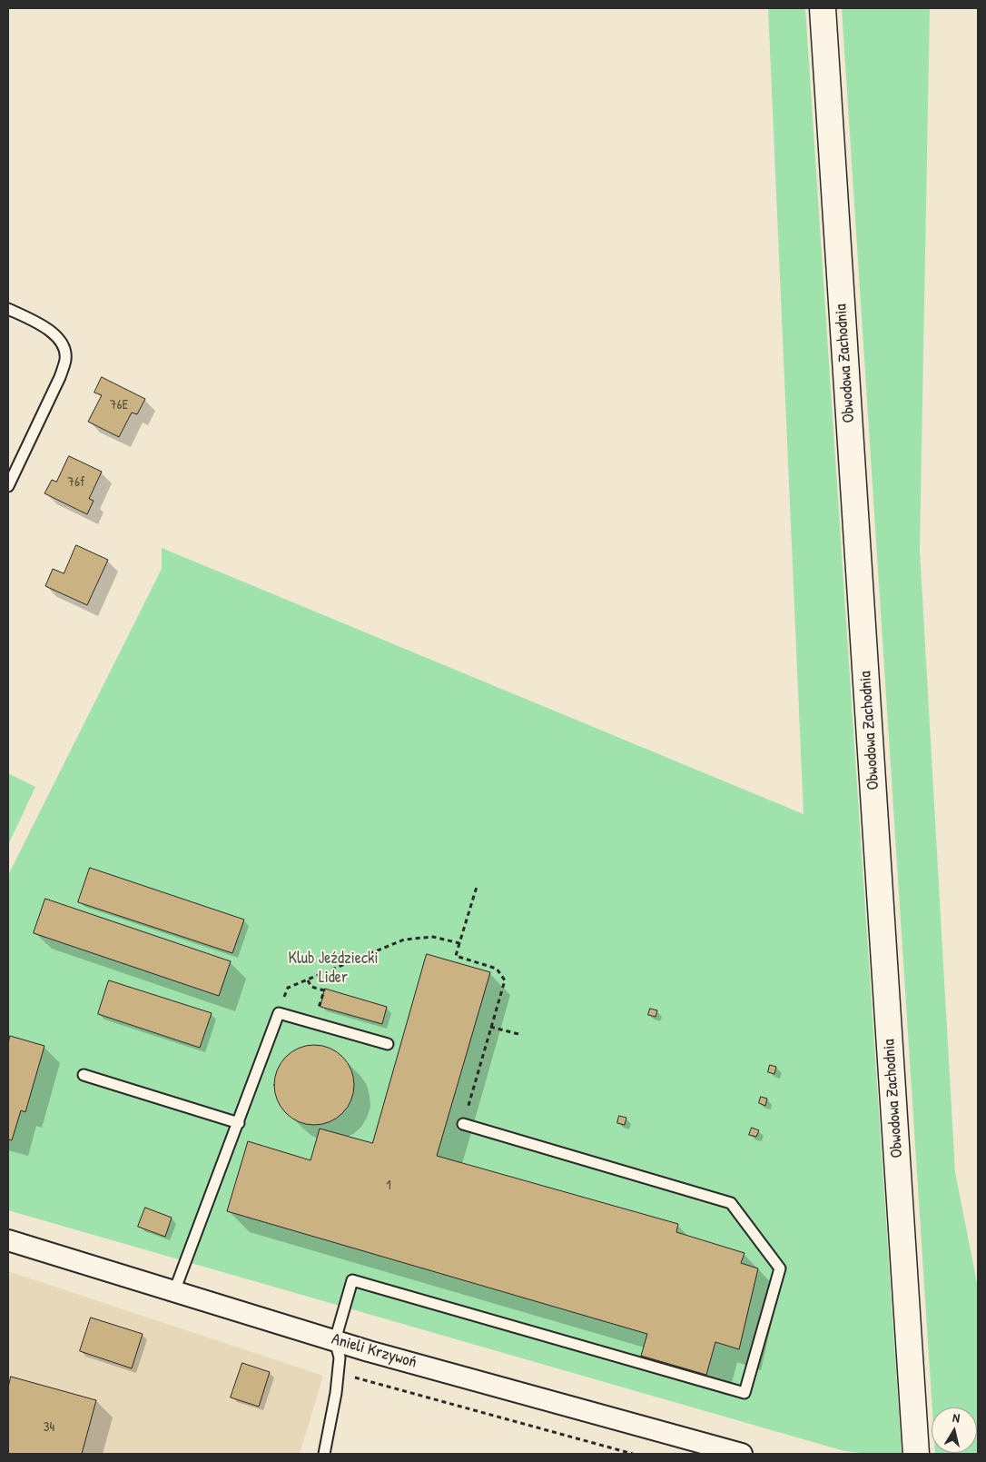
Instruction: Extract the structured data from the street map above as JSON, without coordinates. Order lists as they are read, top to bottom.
{
  "streets": {
    "main road": ["Obwodowa Zachodnia"],
    "street": ["Anieli Krzywoń"]
  },
  "parks": ["Klub Jeździecki Lider"],
  "house_numbers": [
    "76E",
    "76f",
    "1",
    "34"
  ],
  "north": "top"
}
